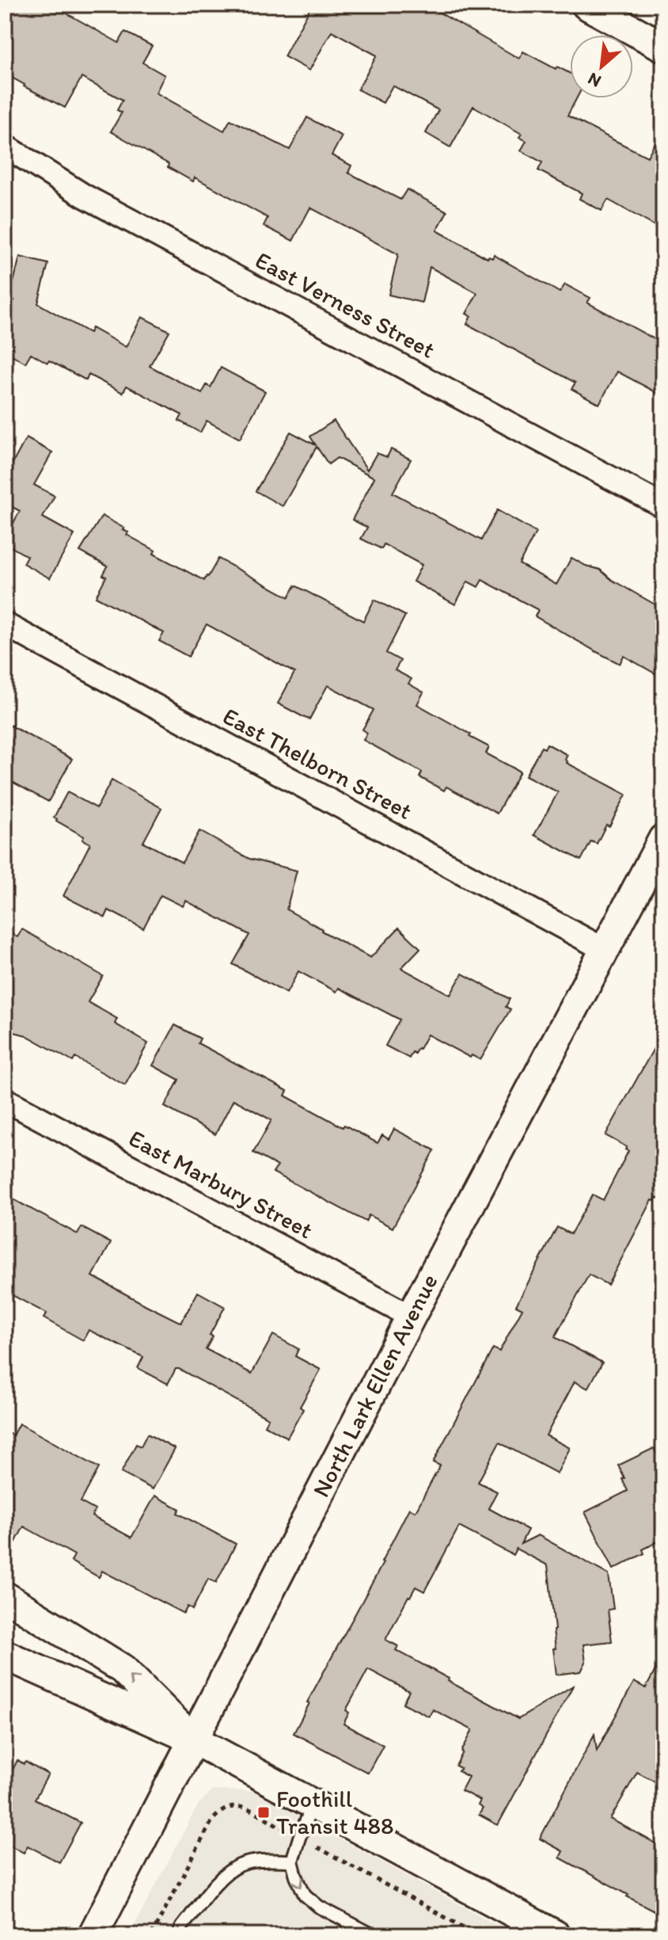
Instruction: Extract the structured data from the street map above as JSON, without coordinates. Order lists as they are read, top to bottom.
{
  "streets": {
    "street": [
      "East Verness Street",
      "East Thelborn Street",
      "East Marbury Street",
      "North Lark Ellen Avenue"
    ]
  },
  "crossings": [
    ["East Thelborn Street", "North Lark Ellen Avenue"],
    ["East Marbury Street", "North Lark Ellen Avenue"]
  ],
  "places": {
    "transit": ["Foothill Transit 488"]
  },
  "north": "bottom left"
}
